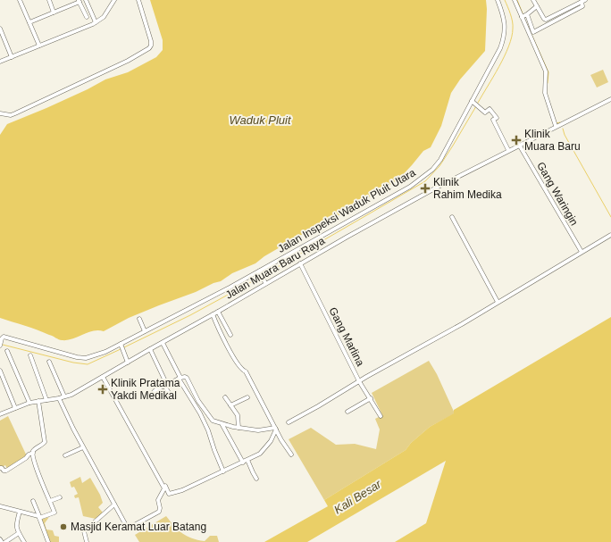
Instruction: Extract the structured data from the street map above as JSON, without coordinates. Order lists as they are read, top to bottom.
{
  "streets": {
    "street": [
      "Gang Waringin",
      "Jalan Inspeksi Waduk Pluit Utara",
      "Jalan Muara Baru Raya",
      "Gang Marlina"
    ]
  },
  "crossings": [
    ["Gang Waringin", "Jalan Muara Baru Raya"],
    ["Jalan Muara Baru Raya", "Gang Marlina"]
  ],
  "water": ["Waduk Pluit", "Kali Besar"],
  "places": {
    "health": ["Klinik Muara Baru", "Klinik Rahim Medika", "Klinik Pratama Yakdi Medikal"],
    "other": ["Masjid Keramat Luar Batang"]
  }
}
